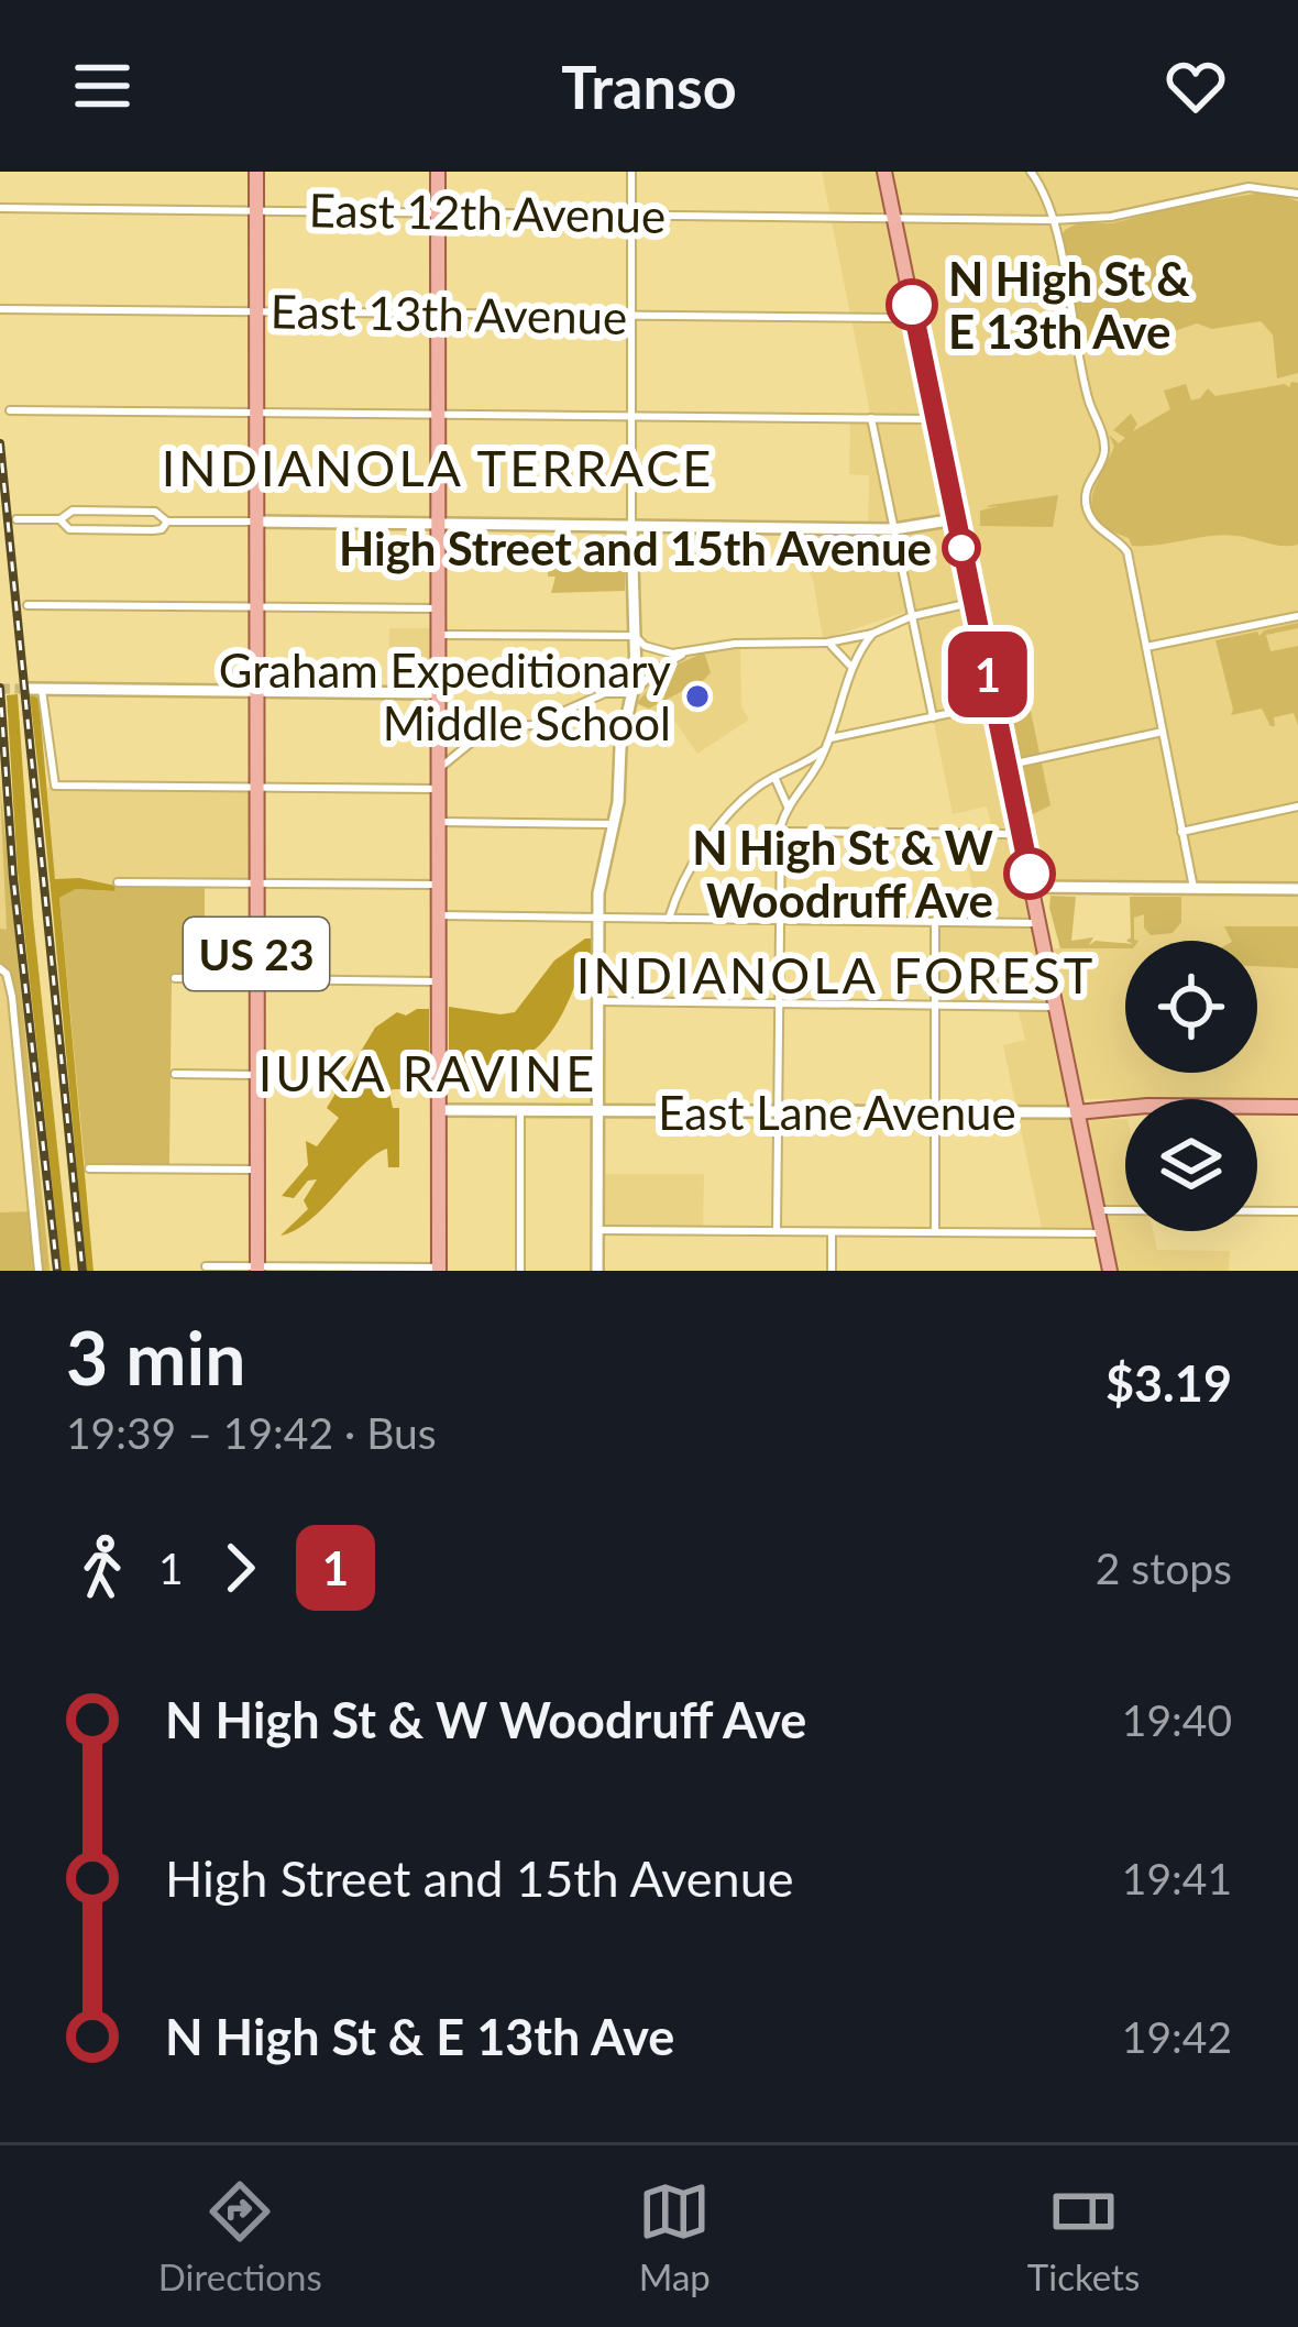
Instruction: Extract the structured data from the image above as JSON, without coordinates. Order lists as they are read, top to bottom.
{
  "streets": {
    "main road": ["US 23"],
    "street": ["East 12th Avenue", "East 13th Avenue", "East Lane Avenue"]
  },
  "crossings": [
    ["East 12th Avenue", "US 23"],
    ["East 13th Avenue", "US 23"]
  ],
  "districts": ["INDIANOLA TERRACE", "INDIANOLA FOREST", "IUKA RAVINE"],
  "places": [
    "N High St & E 13th Ave",
    "High Street and 15th Avenue",
    "Graham Expeditionary Middle School",
    "N High St & W Woodruff Ave"
  ],
  "lines": ["bus line 1"],
  "page": {
    "header": "Transo",
    "on_map": "1",
    "heading": ["3 min", "19:39 – 19:42 · Bus", "$3.19"],
    "legs": ["1", "1", "2 stops"],
    "list": [
      {
        "name": "N High St & W Woodruff Ave",
        "value": "19:40"
      },
      {
        "name": "High Street and 15th Avenue",
        "value": "19:41"
      },
      {
        "name": "N High St & E 13th Ave",
        "value": "19:42"
      }
    ],
    "tabs": ["Directions", "Map", "Tickets"]
  }
}
